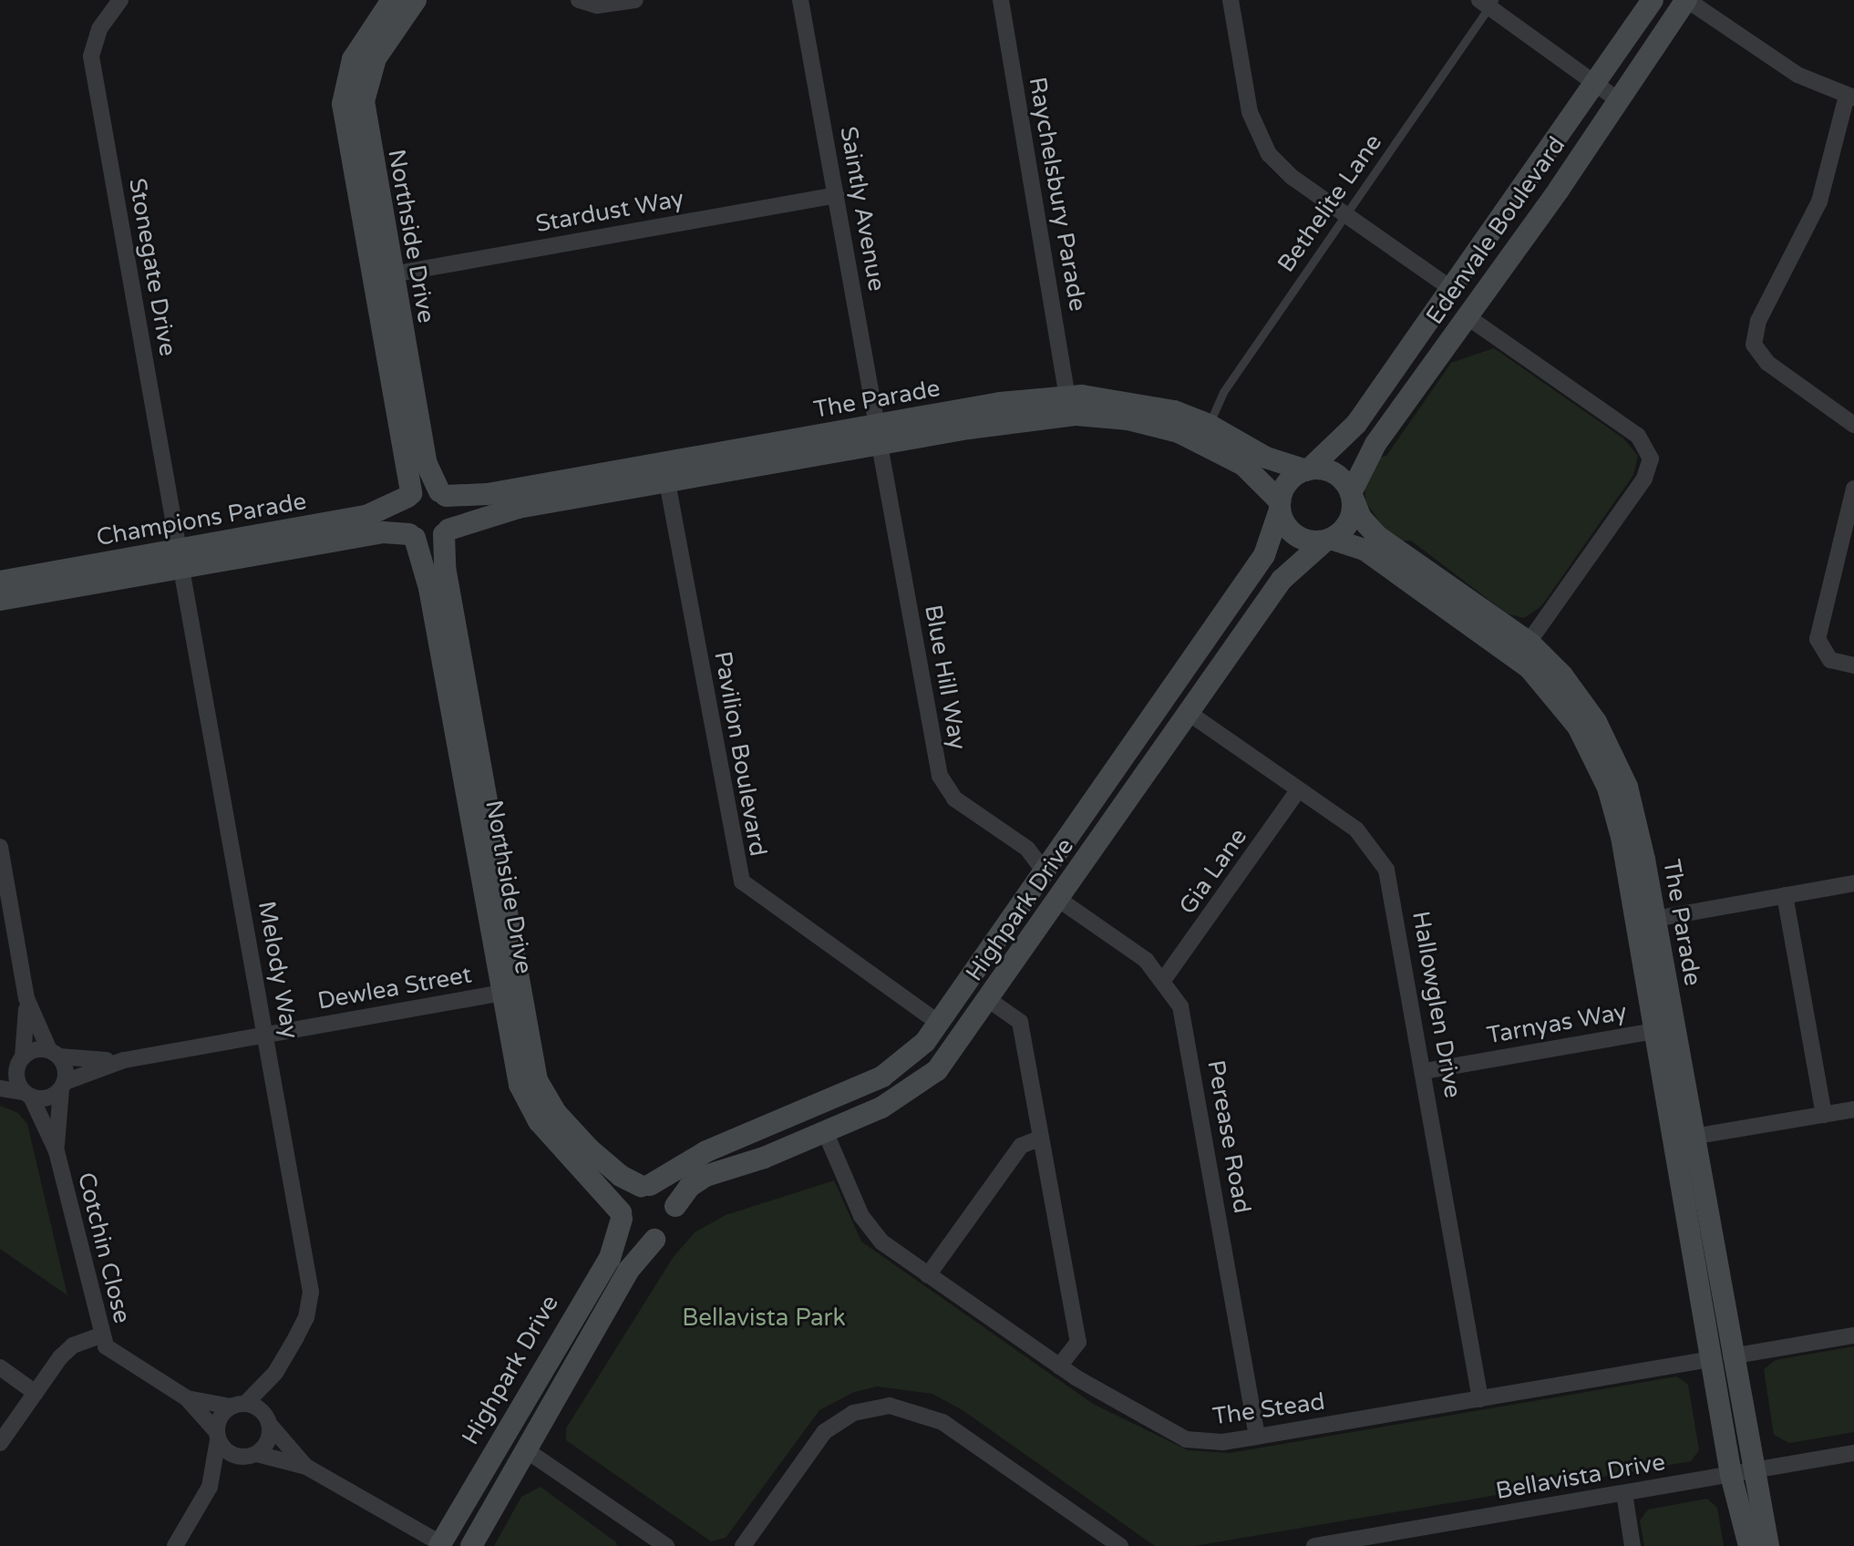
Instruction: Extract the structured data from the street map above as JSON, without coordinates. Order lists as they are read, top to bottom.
{
  "streets": {
    "street": [
      "Raychelsbury Parade",
      "Saintly Avenue",
      "Stardust Way",
      "Edenvale Boulevard",
      "Northside Drive",
      "Stonegate Drive",
      "The Parade",
      "Champions Parade",
      "Blue Hill Way",
      "Pavilion Boulevard",
      "Gia Lane",
      "Highpark Drive",
      "Melody Way",
      "Dewlea Street",
      "Hallowglen Drive",
      "Tarnyas Way",
      "Perease Road",
      "Cotchin Close",
      "The Stead",
      "Bellavista Drive"
    ],
    "lane": ["Bethelite Lane"]
  },
  "crossings": [
    ["Raychelsbury Parade", "The Parade"],
    ["Bethelite Lane", "The Parade"],
    ["Saintly Avenue", "Stardust Way"],
    ["Saintly Avenue", "The Parade"],
    ["Saintly Avenue", "Blue Hill Way"],
    ["Stardust Way", "Northside Drive"],
    ["Edenvale Boulevard", "The Parade"],
    ["Edenvale Boulevard", "Highpark Drive"],
    ["Northside Drive", "The Parade"],
    ["Northside Drive", "Champions Parade"],
    ["Northside Drive", "Highpark Drive"],
    ["Northside Drive", "Dewlea Street"],
    ["Stonegate Drive", "Champions Parade"],
    ["Stonegate Drive", "Melody Way"],
    ["The Parade", "Champions Parade"],
    ["The Parade", "Blue Hill Way"],
    ["The Parade", "Pavilion Boulevard"],
    ["The Parade", "Highpark Drive"],
    ["The Parade", "Tarnyas Way"],
    ["The Parade", "The Stead"],
    ["The Parade", "Bellavista Drive"],
    ["Champions Parade", "Melody Way"],
    ["Blue Hill Way", "Highpark Drive"],
    ["Pavilion Boulevard", "Highpark Drive"],
    ["Gia Lane", "Hallowglen Drive"],
    ["Gia Lane", "Perease Road"],
    ["Highpark Drive", "Hallowglen Drive"],
    ["Highpark Drive", "Perease Road"],
    ["Highpark Drive", "The Stead"],
    ["Melody Way", "Dewlea Street"],
    ["Melody Way", "Cotchin Close"],
    ["Dewlea Street", "Cotchin Close"],
    ["Hallowglen Drive", "Tarnyas Way"],
    ["Hallowglen Drive", "The Stead"],
    ["Perease Road", "The Stead"]
  ],
  "parks": ["Bellavista Park"]
}
